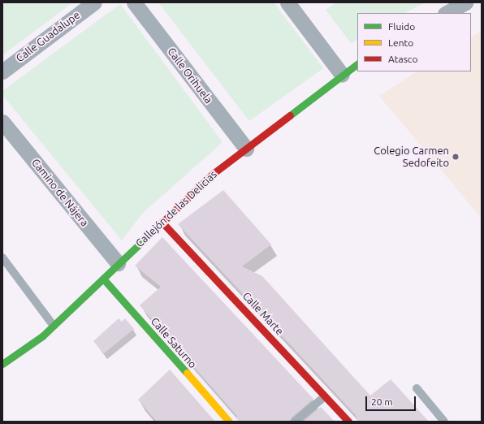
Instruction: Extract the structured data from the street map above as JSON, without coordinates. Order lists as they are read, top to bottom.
{
  "streets": {
    "street": [
      "Calle Guadalupe",
      "Calle Orihuela",
      "Camino de Nájera",
      "Callejón de las Delicias",
      "Calle Marte",
      "Calle Saturno"
    ]
  },
  "crossings": [
    ["Calle Orihuela", "Callejón de las Delicias"],
    ["Camino de Nájera", "Callejón de las Delicias"],
    ["Callejón de las Delicias", "Calle Marte"],
    ["Callejón de las Delicias", "Calle Saturno"]
  ],
  "places": ["Colegio Carmen Sedofeito"],
  "legend": ["Fluido", "Lento", "Atasco"],
  "scale_bar": "20 m"
}
